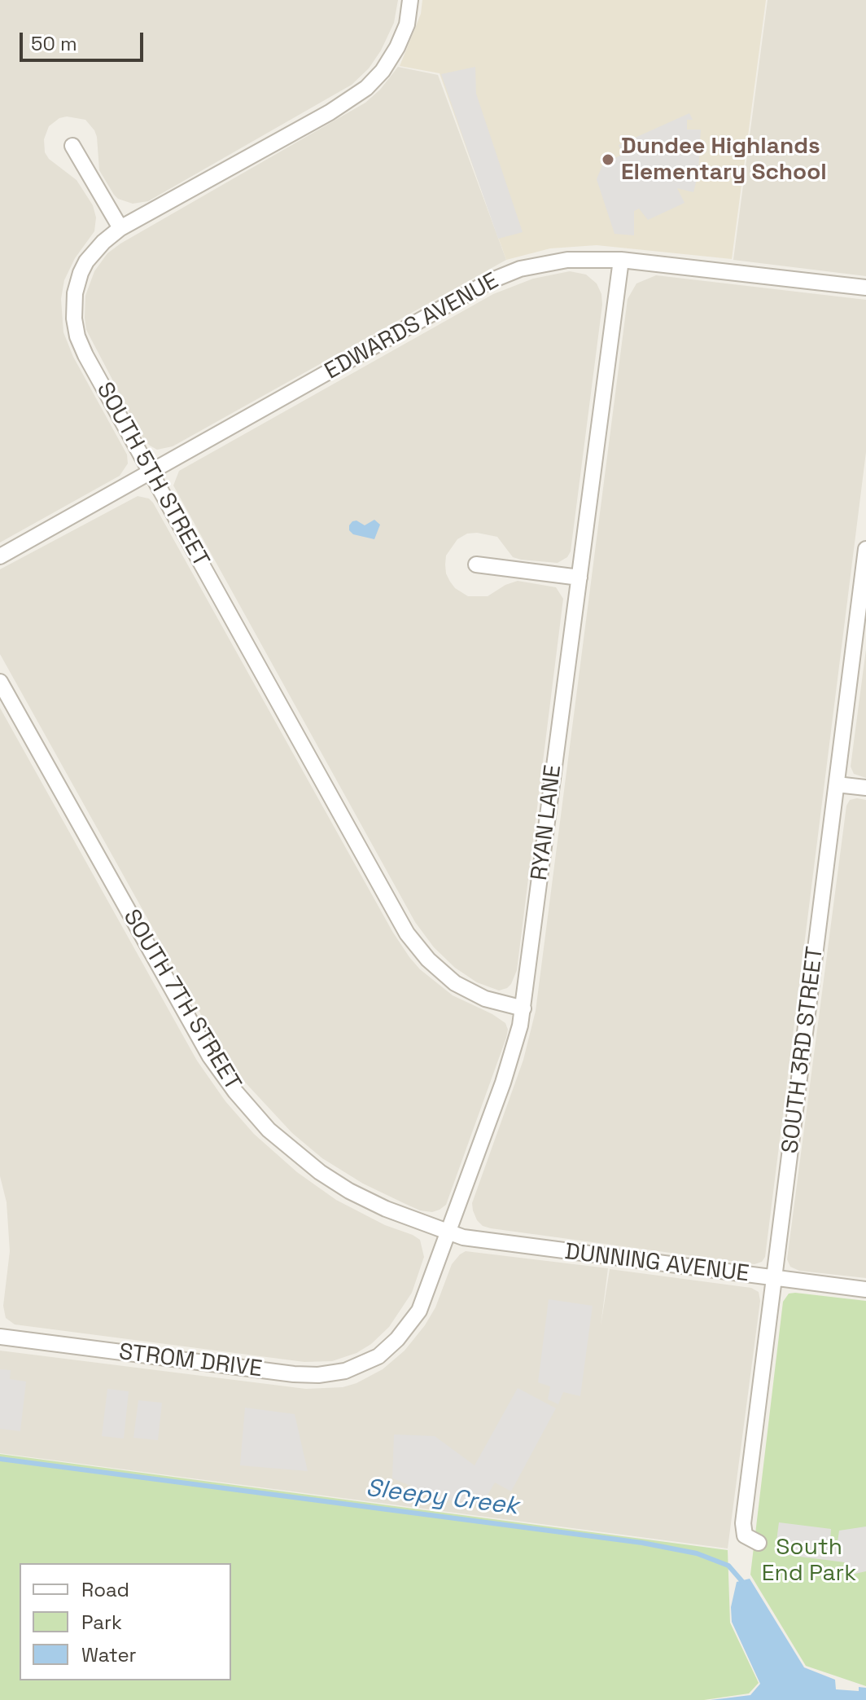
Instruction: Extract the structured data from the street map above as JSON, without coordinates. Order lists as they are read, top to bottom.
{
  "streets": {
    "street": [
      "EDWARDS AVENUE",
      "SOUTH 5TH STREET",
      "RYAN LANE",
      "SOUTH 7TH STREET",
      "SOUTH 3RD STREET",
      "DUNNING AVENUE",
      "STROM DRIVE"
    ]
  },
  "crossings": [
    ["EDWARDS AVENUE", "SOUTH 5TH STREET"],
    ["EDWARDS AVENUE", "RYAN LANE"],
    ["SOUTH 5TH STREET", "RYAN LANE"],
    ["RYAN LANE", "SOUTH 7TH STREET"],
    ["RYAN LANE", "DUNNING AVENUE"],
    ["RYAN LANE", "STROM DRIVE"],
    ["SOUTH 7TH STREET", "DUNNING AVENUE"],
    ["SOUTH 3RD STREET", "DUNNING AVENUE"]
  ],
  "water": ["Sleepy Creek"],
  "parks": ["South End Park"],
  "places": ["Dundee Highlands Elementary School"],
  "legend": ["Road", "Park", "Water"],
  "scale_bar": "50 m"
}
